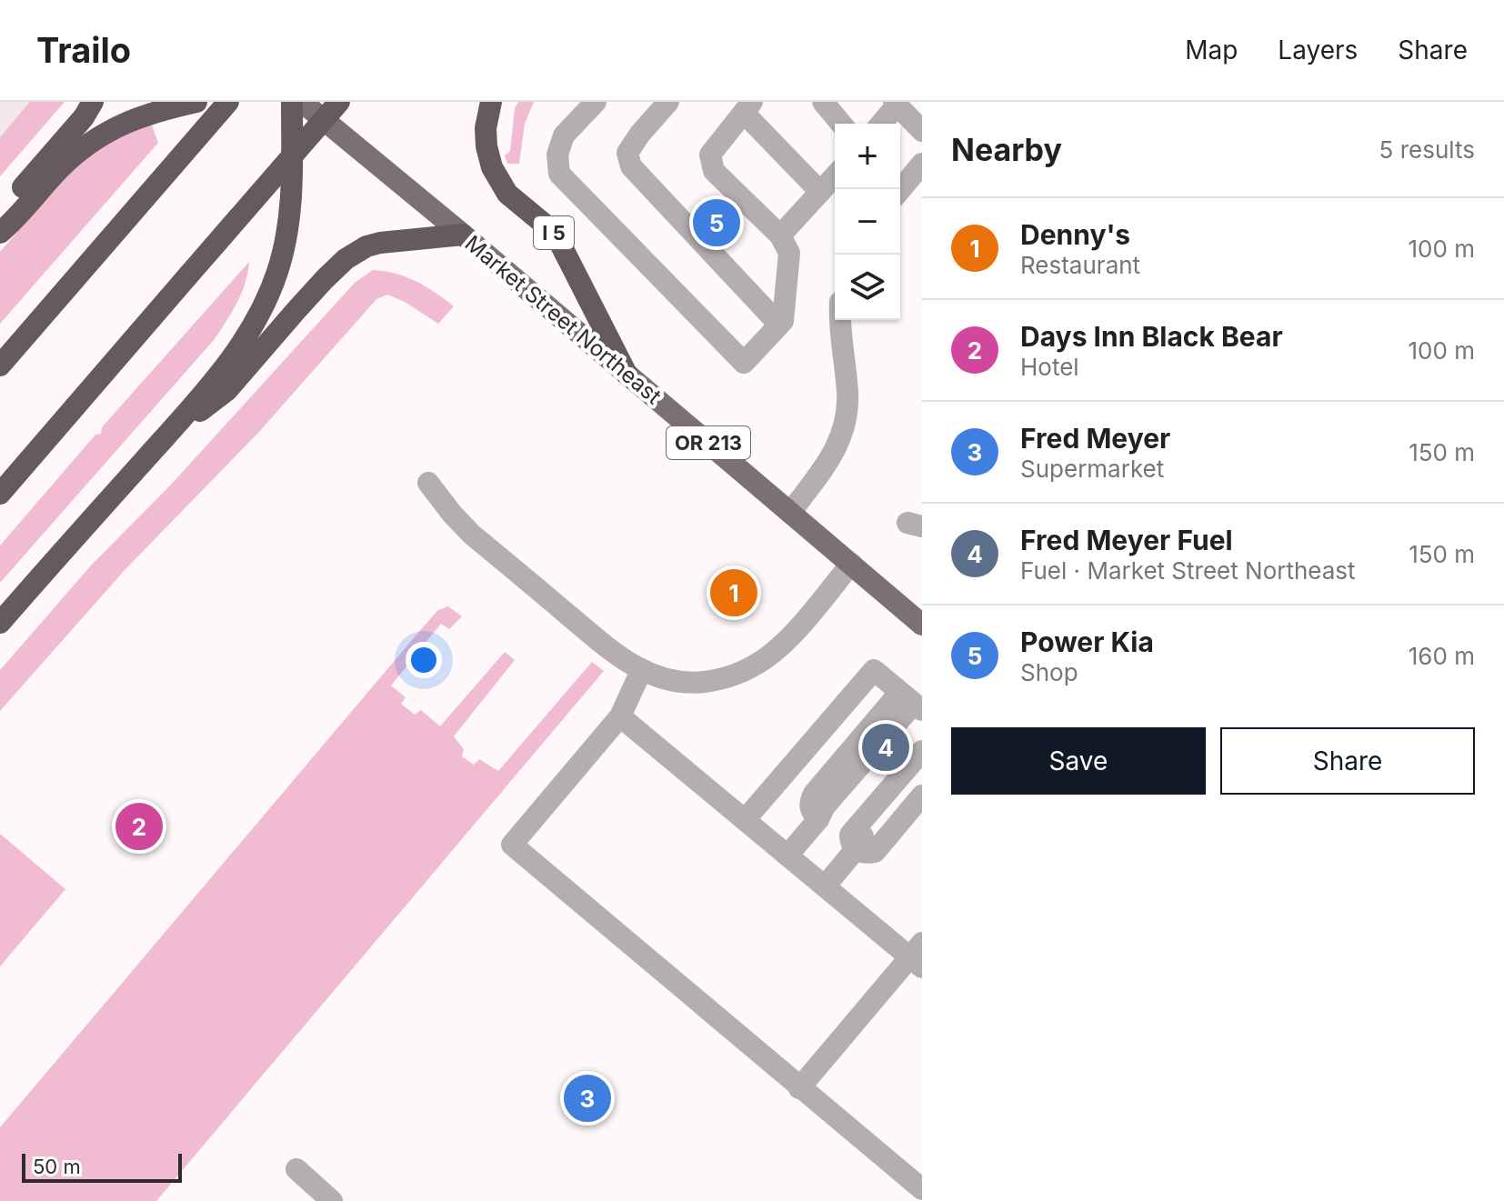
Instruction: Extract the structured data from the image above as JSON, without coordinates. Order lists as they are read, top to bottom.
{
  "streets": {
    "highway": ["I 5"],
    "main road": ["Market Street Northeast", "OR 213"]
  },
  "crossings": [
    ["I 5", "Market Street Northeast"]
  ],
  "scale_bar": "50 m",
  "page": {
    "header": "Trailo",
    "nav": ["Map", "Layers", "Share"],
    "heading": ["Nearby", "5 results"],
    "map_buttons": ["+", "−"],
    "pins": [
      "5",
      "1",
      "4",
      "2",
      "3"
    ],
    "list": [
      {
        "mark": "1",
        "name": "Denny's",
        "note": "Restaurant",
        "value": "100 m"
      },
      {
        "mark": "2",
        "name": "Days Inn Black Bear",
        "note": "Hotel",
        "value": "100 m"
      },
      {
        "mark": "3",
        "name": "Fred Meyer",
        "note": "Supermarket",
        "value": "150 m"
      },
      {
        "mark": "4",
        "name": "Fred Meyer Fuel",
        "note": "Fuel · Market Street Northeast",
        "value": "150 m"
      },
      {
        "mark": "5",
        "name": "Power Kia",
        "note": "Shop",
        "value": "160 m"
      }
    ],
    "buttons": ["Save", "Share"],
    "scale": "50 m"
  }
}
